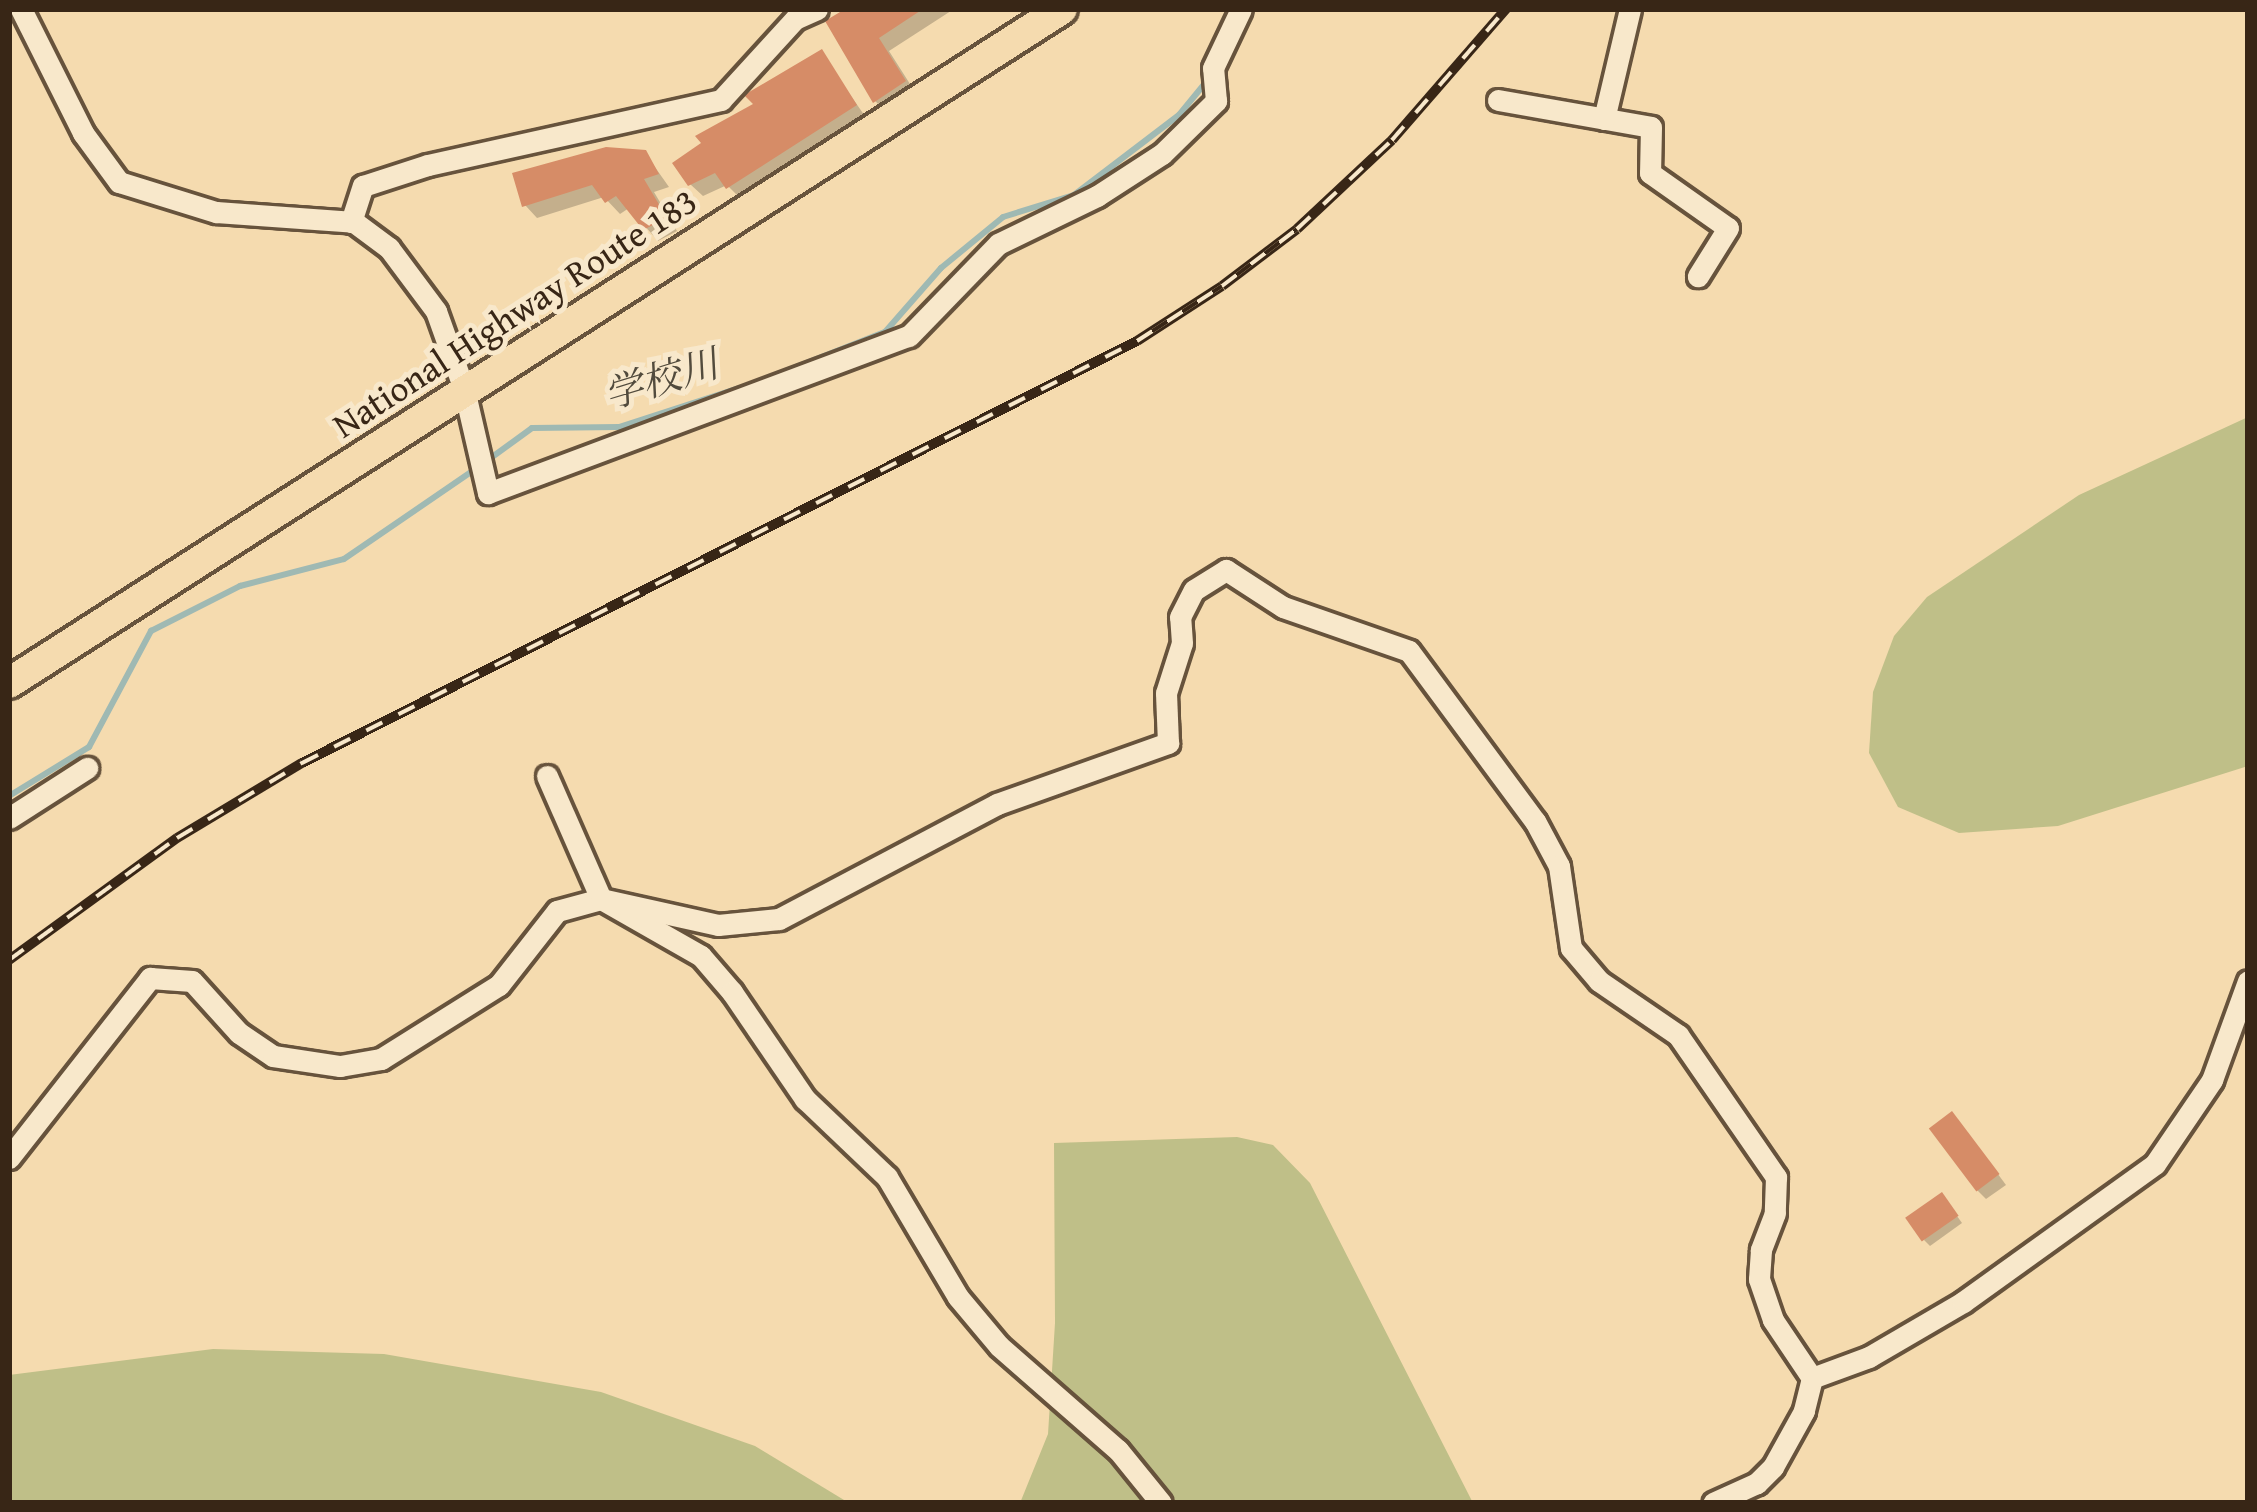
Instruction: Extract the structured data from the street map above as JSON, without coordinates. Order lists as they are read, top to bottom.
{
  "streets": {
    "highway": ["National Highway Route 183"]
  },
  "water": ["学校川"]
}
